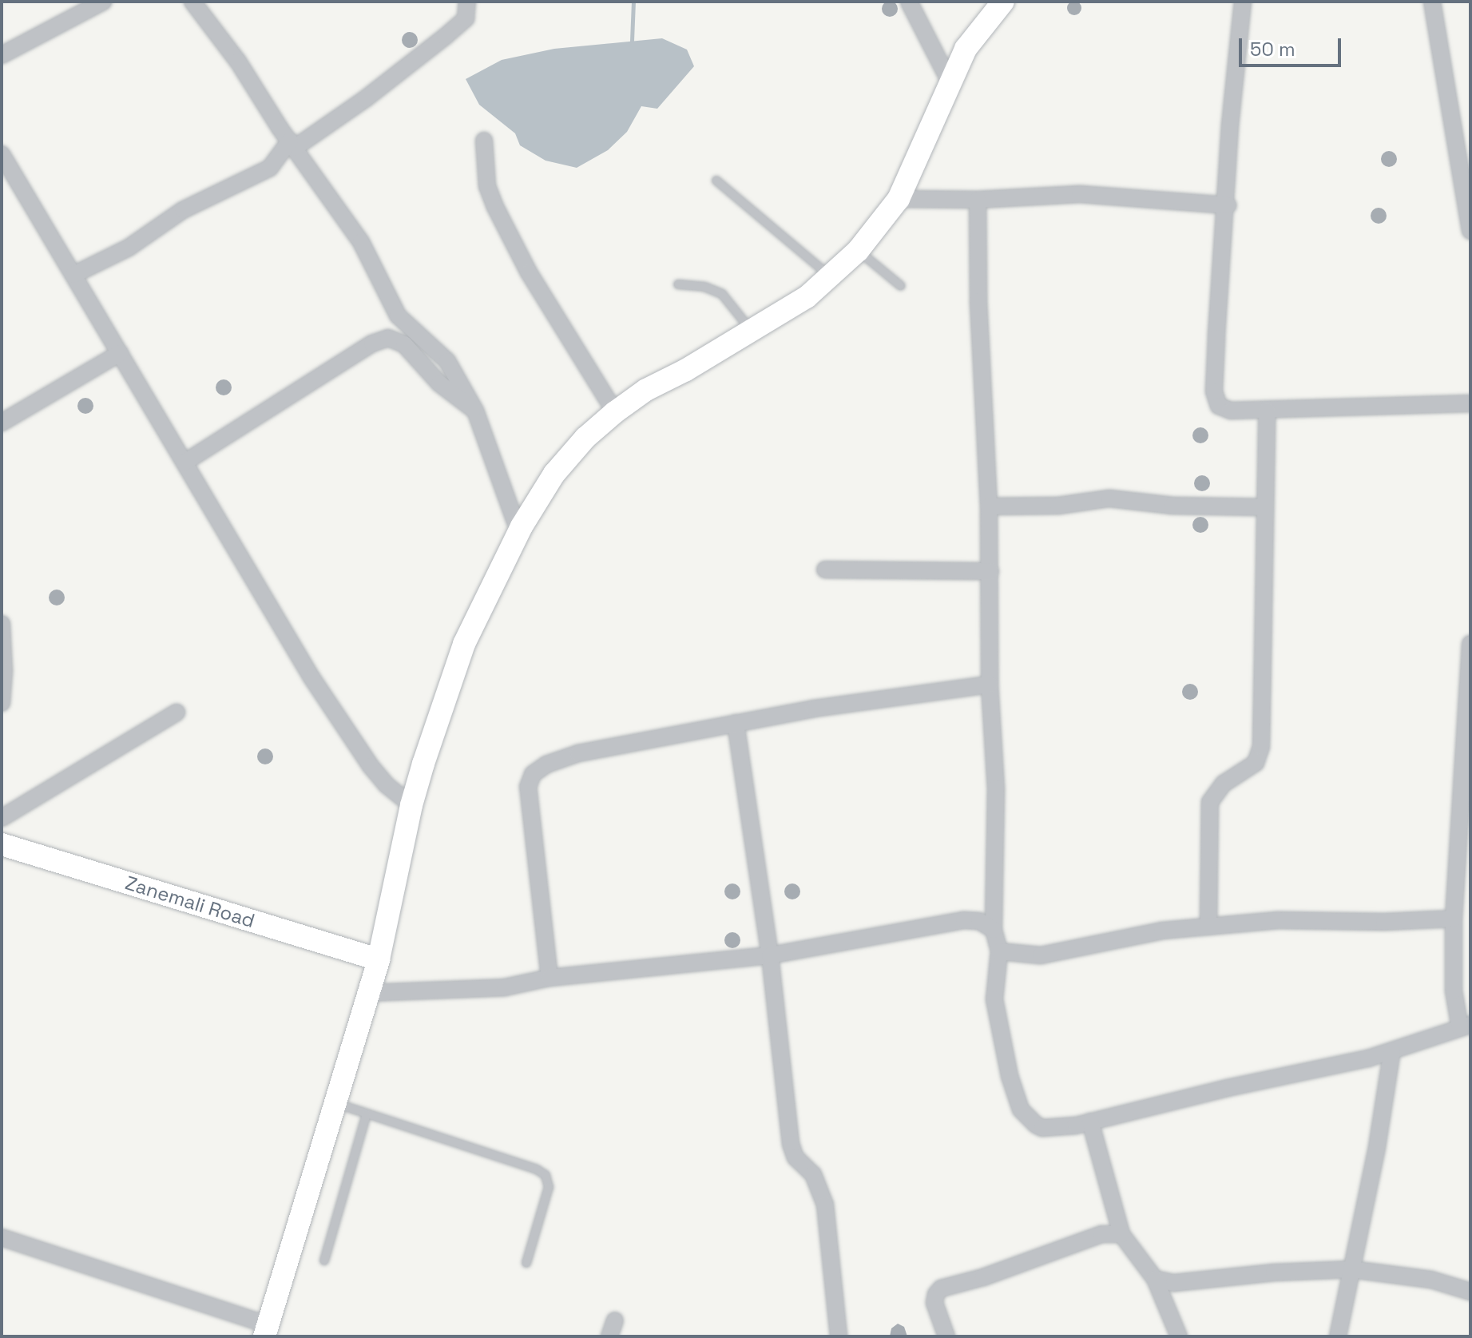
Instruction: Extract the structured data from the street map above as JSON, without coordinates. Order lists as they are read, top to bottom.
{
  "streets": {
    "street": ["Zanemali Road"]
  },
  "scale_bar": "50 m"
}
